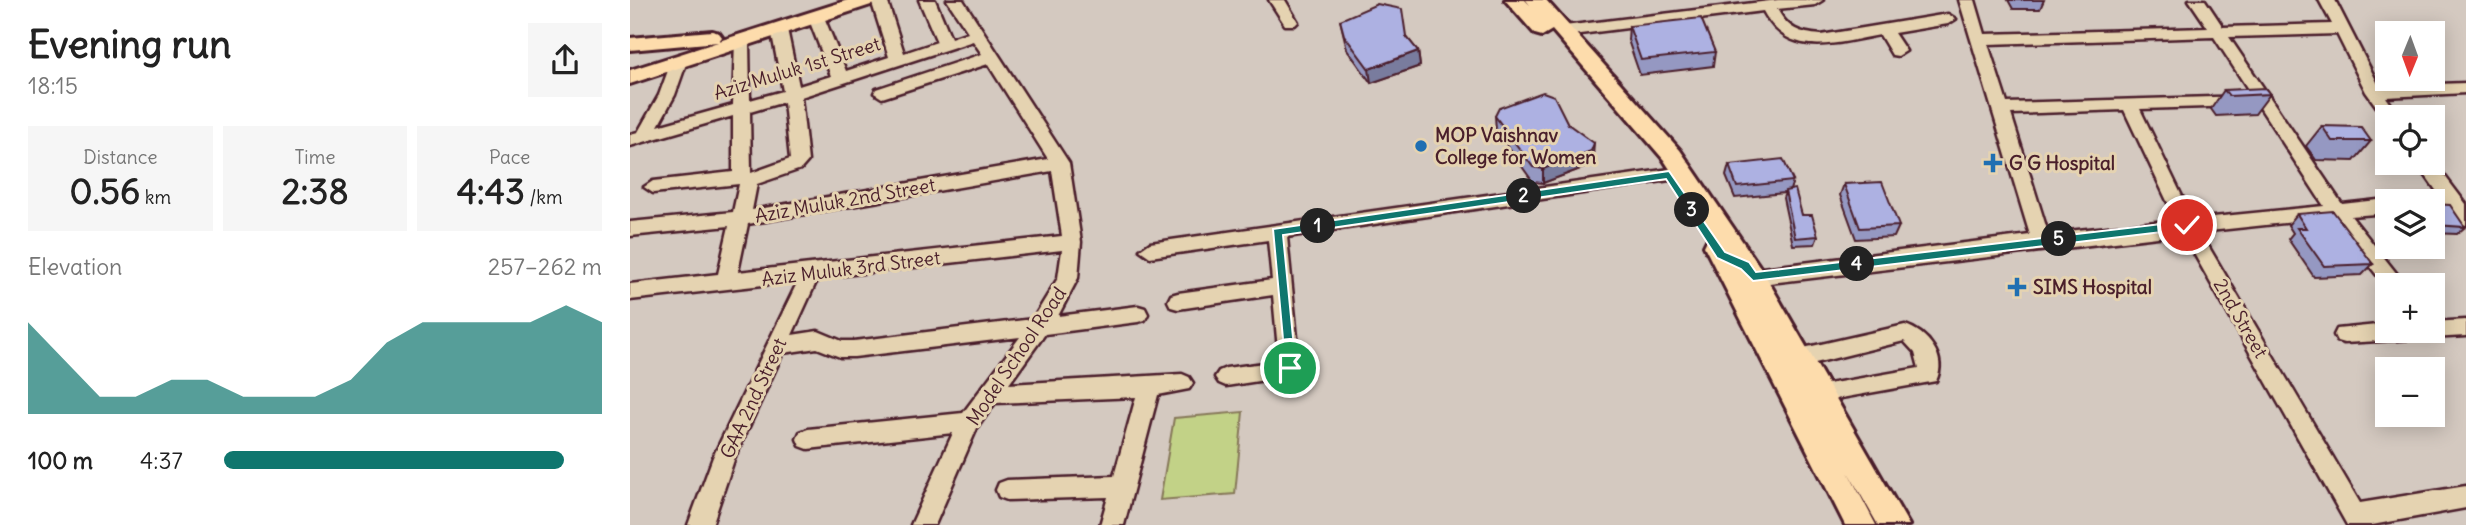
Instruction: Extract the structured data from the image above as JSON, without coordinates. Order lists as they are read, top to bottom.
{
  "streets": {
    "street": [
      "Aziz Muluk 1st Street",
      "Aziz Muluk 2nd Street",
      "Aziz Muluk 3rd Street",
      "2nd Street",
      "Model School Road",
      "GAA 2nd Street"
    ]
  },
  "crossings": [
    ["Aziz Muluk 1st Street", "Model School Road"],
    ["Aziz Muluk 2nd Street", "Model School Road"],
    ["Aziz Muluk 3rd Street", "Model School Road"],
    ["Aziz Muluk 3rd Street", "GAA 2nd Street"]
  ],
  "places": {
    "other": ["MOP Vaishnav College for Women"],
    "health": ["G G Hospital", "SIMS Hospital"]
  },
  "north": "bottom",
  "page": {
    "heading": ["Evening run", "18:15"],
    "map_buttons": ["+", "−"],
    "stats": [
      ["Distance", "0.56 km"],
      ["Time", "2:38"],
      ["Pace", "4:43 /km"]
    ],
    "pins": [
      "2",
      "3",
      "1",
      "5",
      "4"
    ],
    "chart": ["Elevation", "257–262 m"],
    "list": [
      {
        "name": "100 m",
        "note": "4:37"
      }
    ]
  }
}
